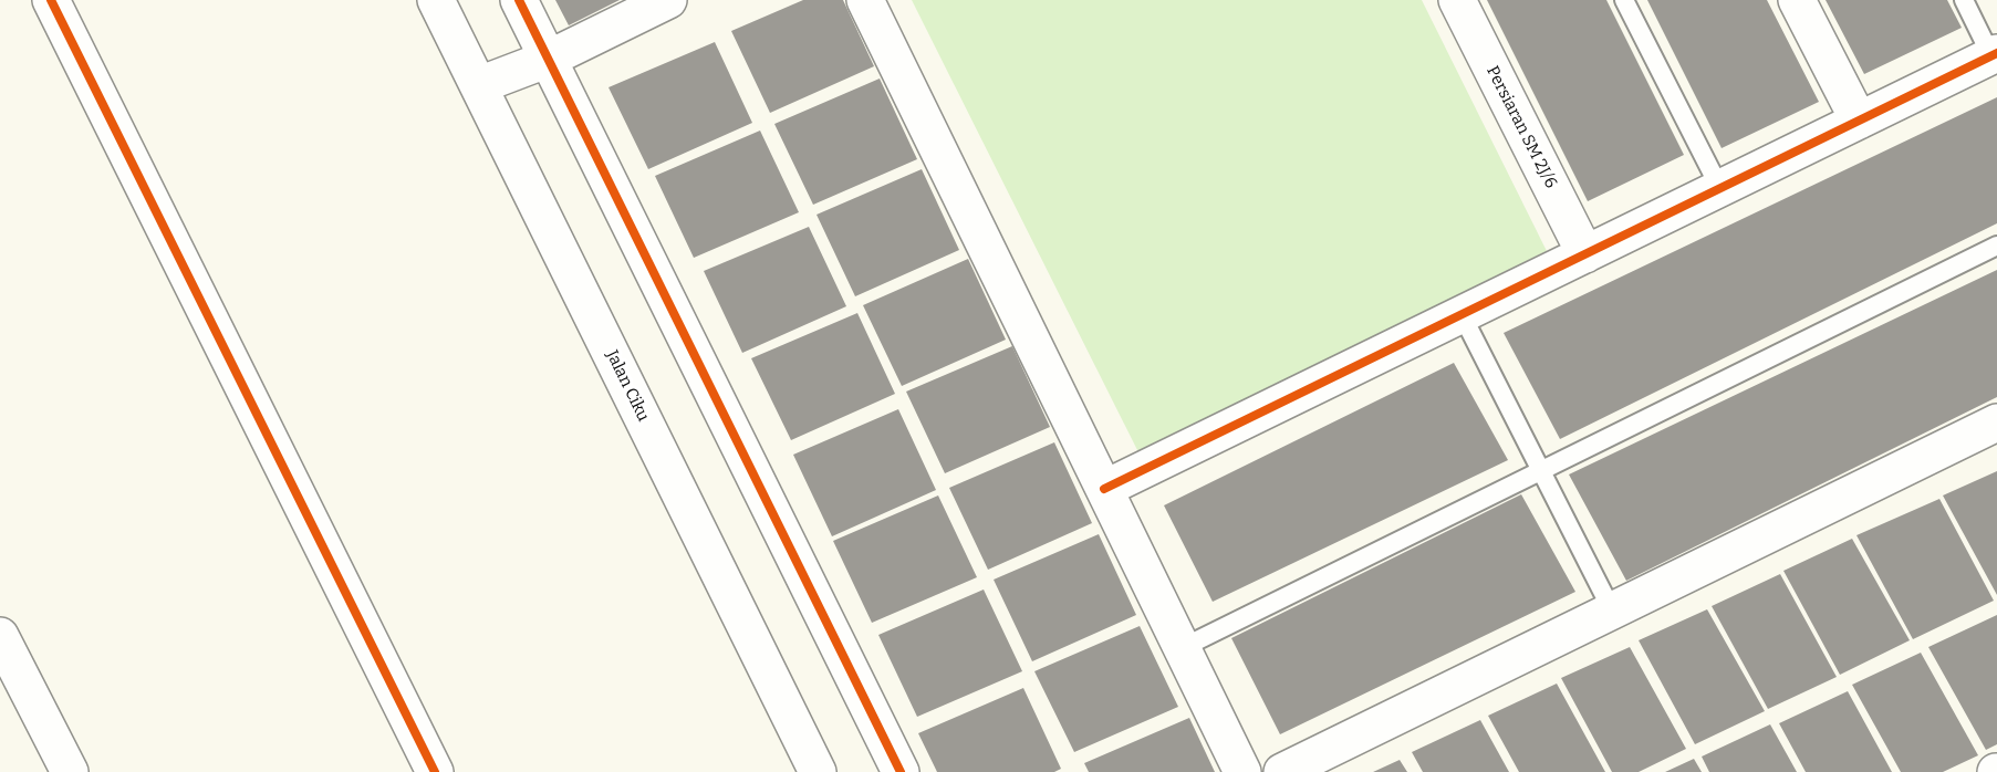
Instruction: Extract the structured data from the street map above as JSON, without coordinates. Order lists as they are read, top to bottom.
{
  "streets": {
    "street": ["Persiaran SM 2J/6", "Jalan Ciku"]
  }
}
